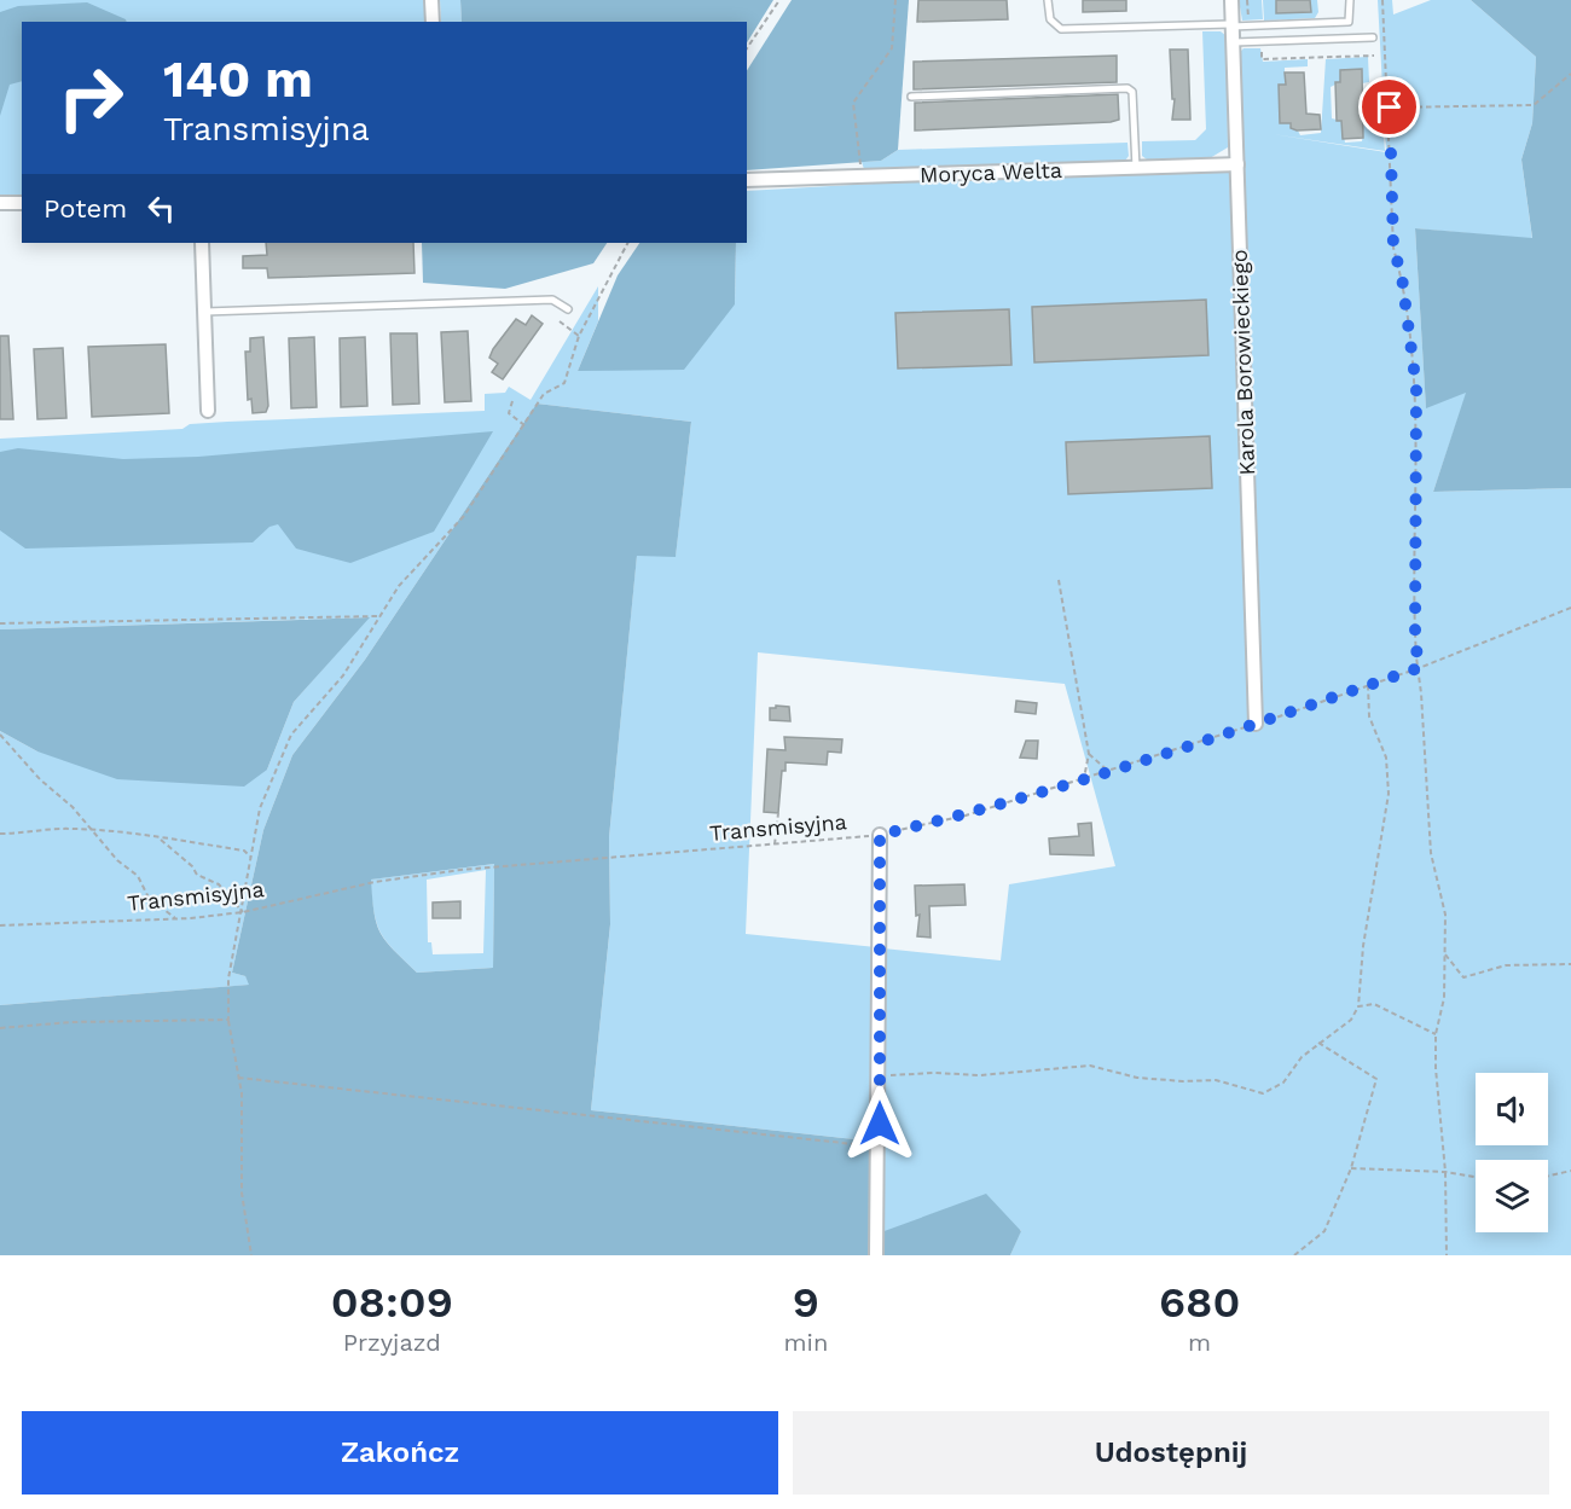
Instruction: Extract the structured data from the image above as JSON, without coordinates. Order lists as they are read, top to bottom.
{
  "streets": {
    "street": ["Moryca Welta", "Karola Borowieckiego"],
    "path": ["Transmisyjna"]
  },
  "crossings": [
    ["Moryca Welta", "Karola Borowieckiego"],
    ["Karola Borowieckiego", "Transmisyjna"]
  ],
  "page": {
    "turn": ["140 m", "Transmisyjna"],
    "then": "Potem",
    "eta": [
      "08:09",
      "Przyjazd",
      "9",
      "min",
      "680",
      "m"
    ],
    "buttons": ["Zakończ", "Udostępnij"]
  }
}
